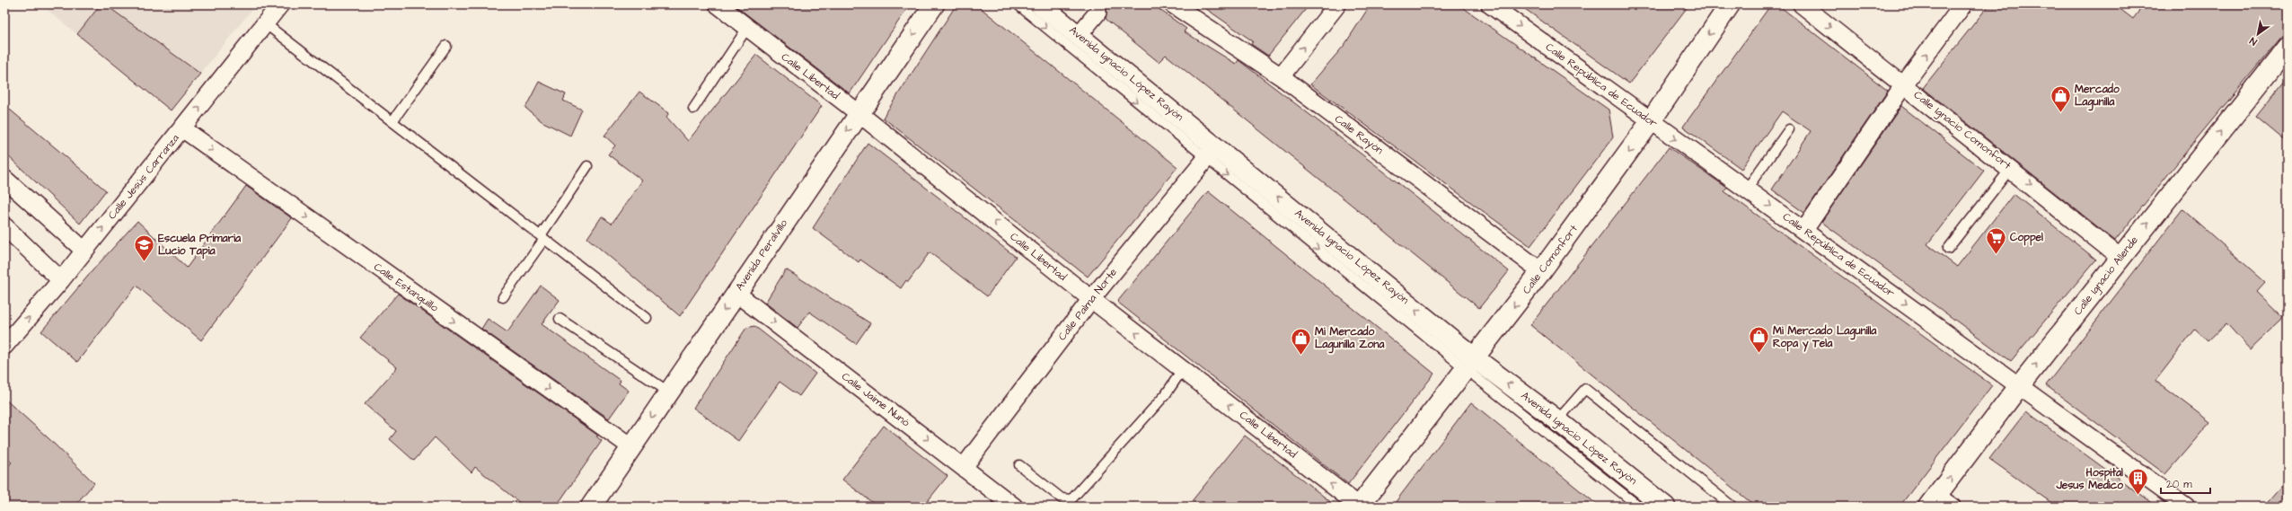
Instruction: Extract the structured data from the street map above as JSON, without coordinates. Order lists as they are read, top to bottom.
{
  "streets": {
    "street": [
      "Avenida Ignacio López Rayón",
      "Calle Libertad",
      "Calle República de Ecuador",
      "Calle Ignacio Comonfort",
      "Calle Rayón",
      "Calle Jesús Carranza",
      "Avenida Peralvillo",
      "Calle Comonfort",
      "Calle Ignacio Allende",
      "Calle Estanquillo",
      "Calle Palma Norte",
      "Calle Jaime Nunó"
    ]
  },
  "crossings": [
    ["Avenida Ignacio López Rayón", "Calle Comonfort"],
    ["Avenida Ignacio López Rayón", "Calle Palma Norte"],
    ["Calle Libertad", "Avenida Peralvillo"],
    ["Calle Libertad", "Calle Comonfort"],
    ["Calle Libertad", "Calle Palma Norte"],
    ["Calle República de Ecuador", "Calle Comonfort"],
    ["Calle República de Ecuador", "Calle Ignacio Allende"],
    ["Calle Ignacio Comonfort", "Calle Ignacio Allende"],
    ["Calle Rayón", "Calle Comonfort"],
    ["Calle Jesús Carranza", "Calle Estanquillo"],
    ["Avenida Peralvillo", "Calle Estanquillo"],
    ["Avenida Peralvillo", "Calle Jaime Nunó"],
    ["Calle Palma Norte", "Calle Jaime Nunó"]
  ],
  "one_way": [
    "Calle Libertad",
    "Calle República de Ecuador",
    "Calle Ignacio Comonfort",
    "Calle Jesús Carranza",
    "Avenida Peralvillo",
    "Calle Comonfort",
    "Calle Ignacio Allende",
    "Calle Estanquillo",
    "Calle Jaime Nunó"
  ],
  "places": {
    "shop": ["Mercado Lagunilla", "Mi Mercado Lagunilla Ropa y Tela", "Mi Mercado Lagunilla Zona"],
    "supermarket": ["Coppel"],
    "school or university": ["Escuela Primaria Lucio Tapia"],
    "building": ["Hospital Jesus Medico"]
  },
  "scale_bar": "20 m",
  "north": "bottom left"
}
